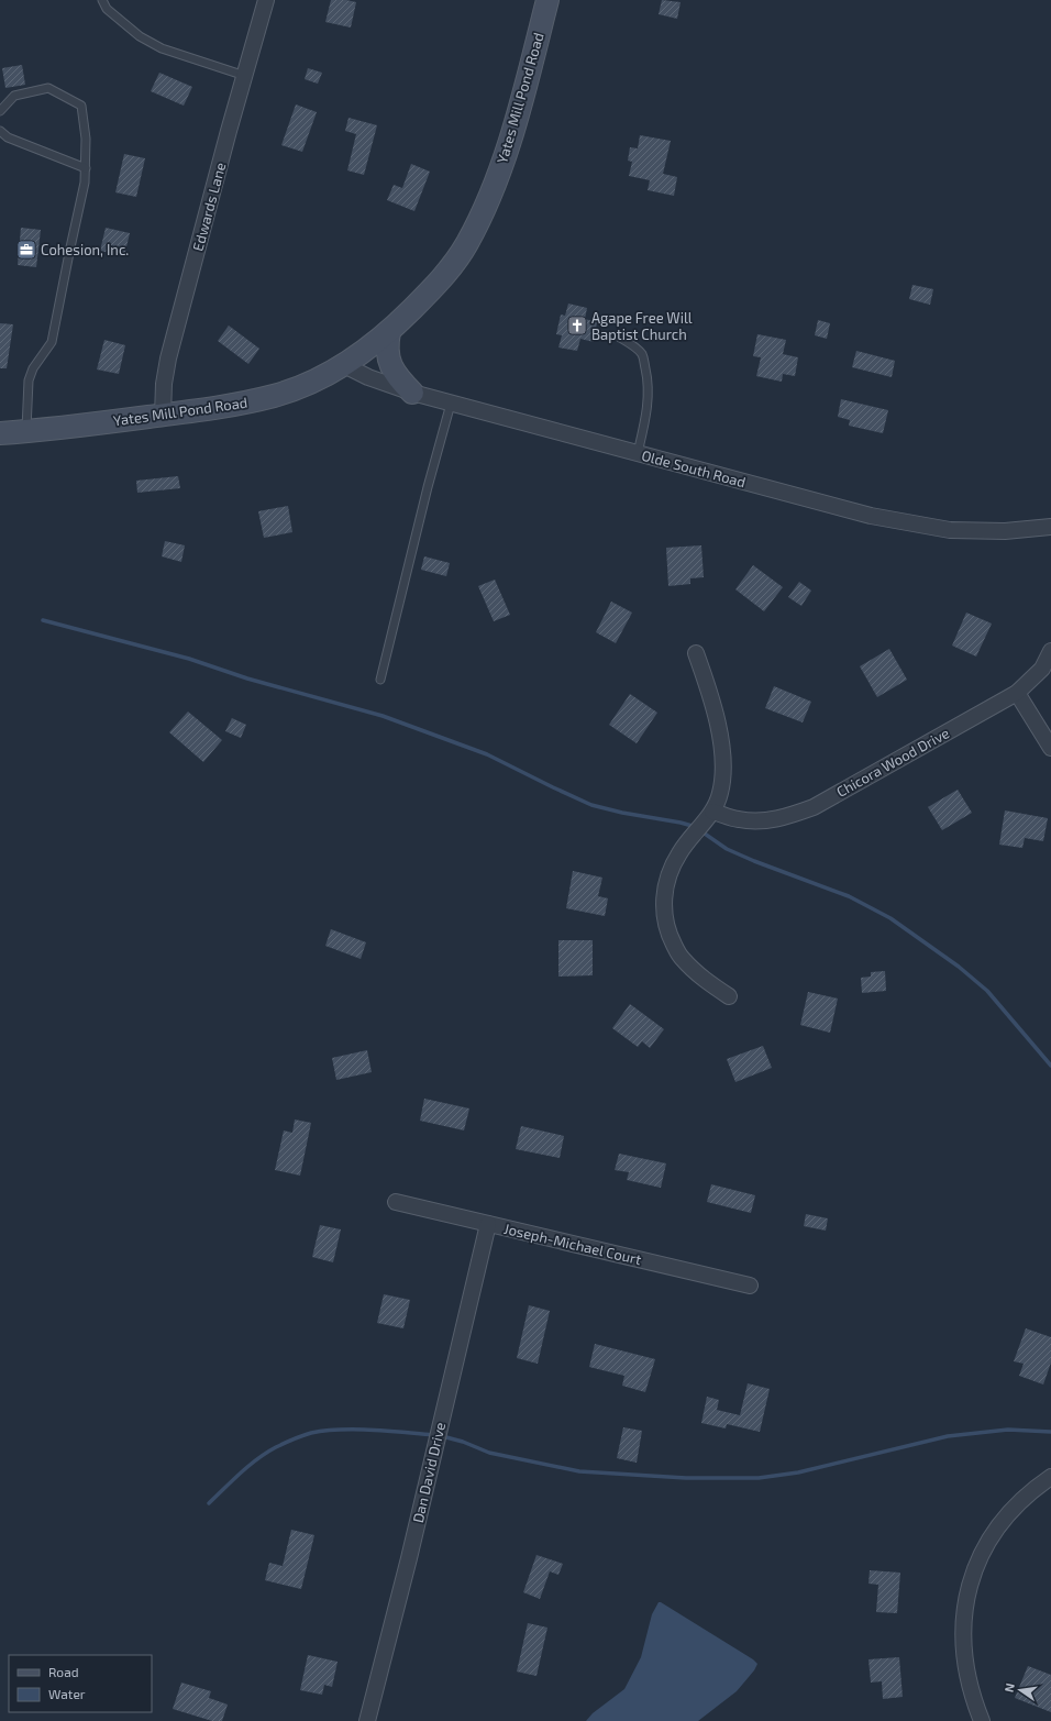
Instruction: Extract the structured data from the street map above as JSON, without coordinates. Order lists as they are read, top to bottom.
{
  "streets": {
    "street": [
      "Yates Mill Pond Road",
      "Edwards Lane",
      "Olde South Road",
      "Chicora Wood Drive",
      "Joseph-Michael Court",
      "Dan David Drive"
    ]
  },
  "crossings": [
    ["Yates Mill Pond Road", "Edwards Lane"],
    ["Yates Mill Pond Road", "Olde South Road"],
    ["Joseph-Michael Court", "Dan David Drive"]
  ],
  "places": {
    "office": ["Cohesion, Inc."],
    "church": ["Agape Free Will Baptist Church"]
  },
  "legend": ["Road", "Water"],
  "north": "left"
}
